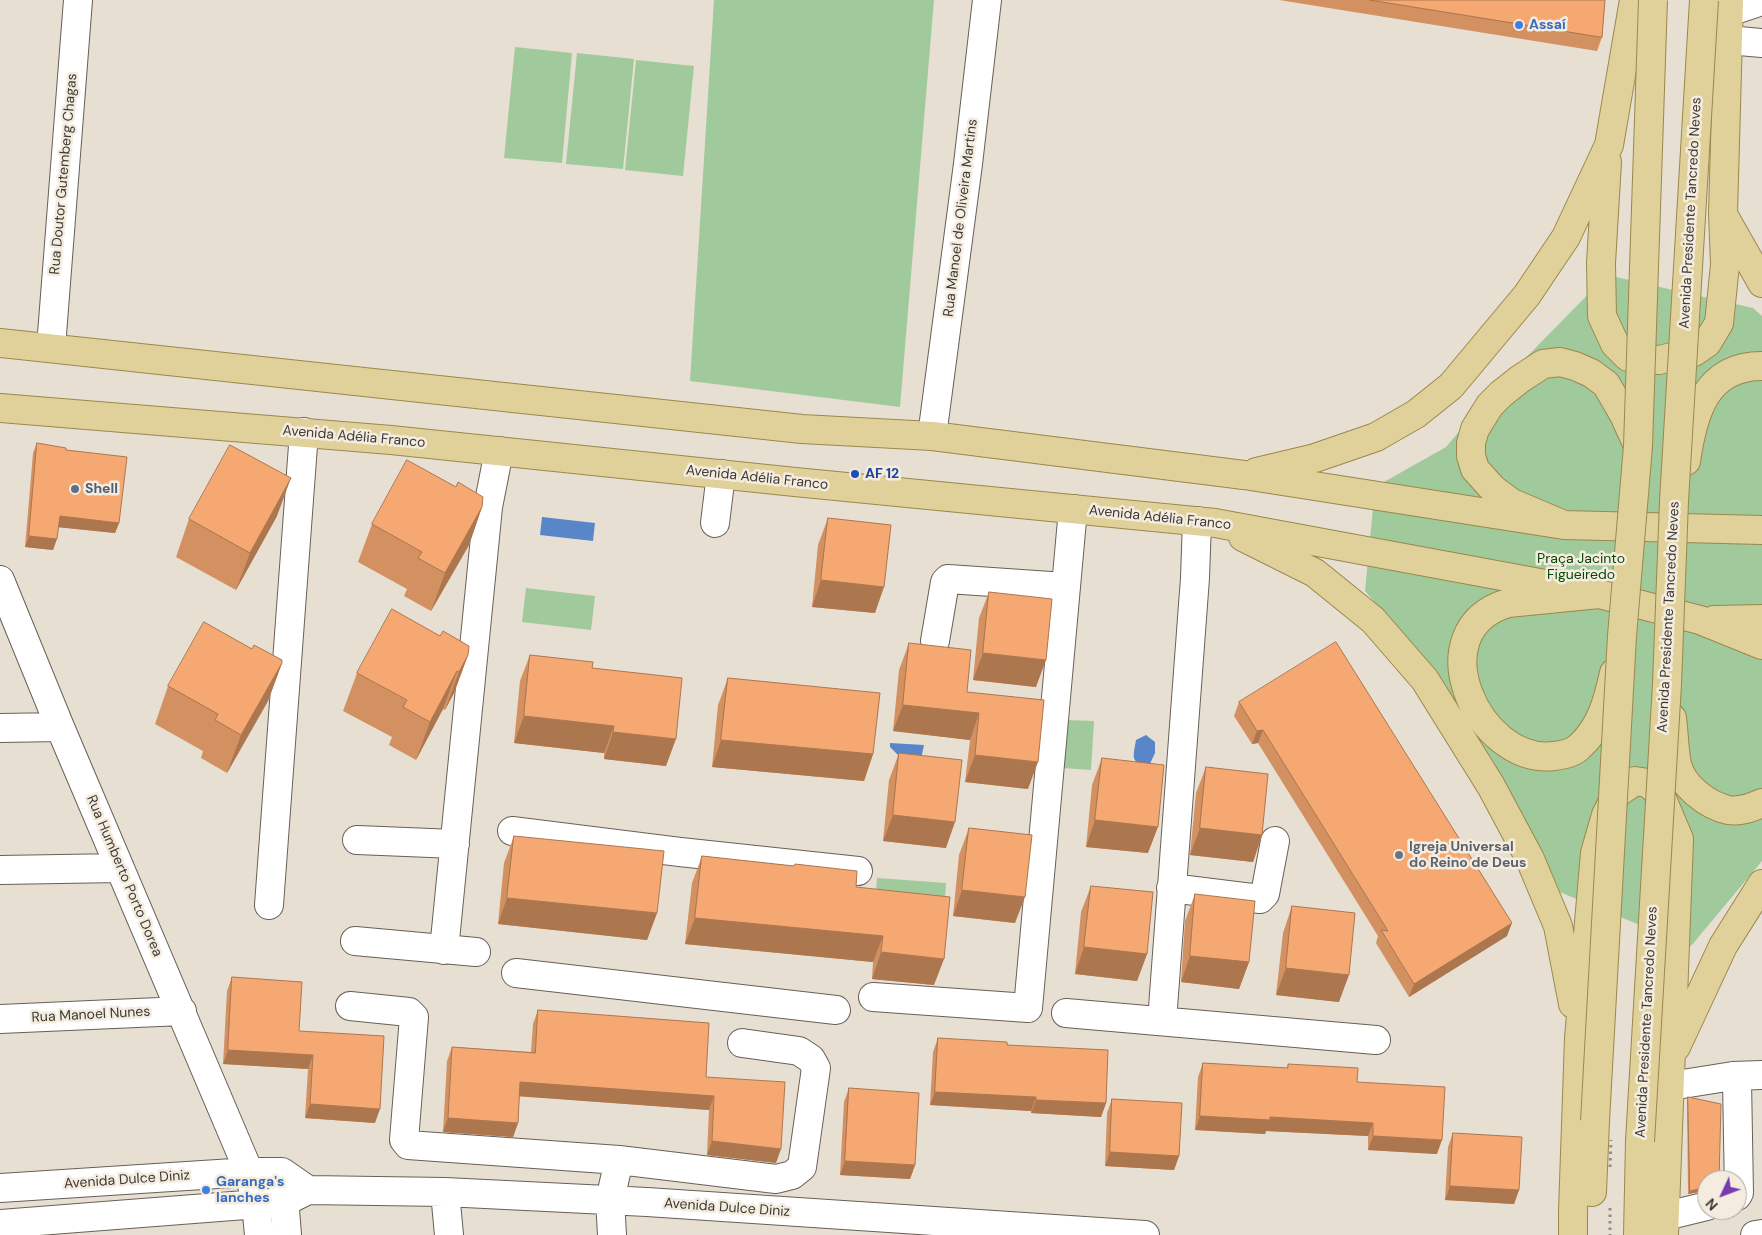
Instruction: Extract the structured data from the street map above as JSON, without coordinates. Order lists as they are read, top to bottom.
{
  "streets": {
    "main road": ["Avenida Presidente Tancredo Neves", "Avenida Adélia Franco"],
    "street": [
      "Rua Doutor Gutemberg Chagas",
      "Rua Manoel de Oliveira Martins",
      "Rua Humberto Porto Dorea",
      "Rua Manoel Nunes",
      "Avenida Dulce Diniz"
    ]
  },
  "crossings": [
    ["Rua Humberto Porto Dorea", "Rua Manoel Nunes"],
    ["Rua Humberto Porto Dorea", "Avenida Dulce Diniz"]
  ],
  "parks": ["Praça Jacinto Figueiredo"],
  "places": [
    "Assaí",
    "AF 12",
    "Shell",
    "Igreja Universal do Reino de Deus",
    "Garanga's lanches"
  ],
  "north": "bottom left"
}
